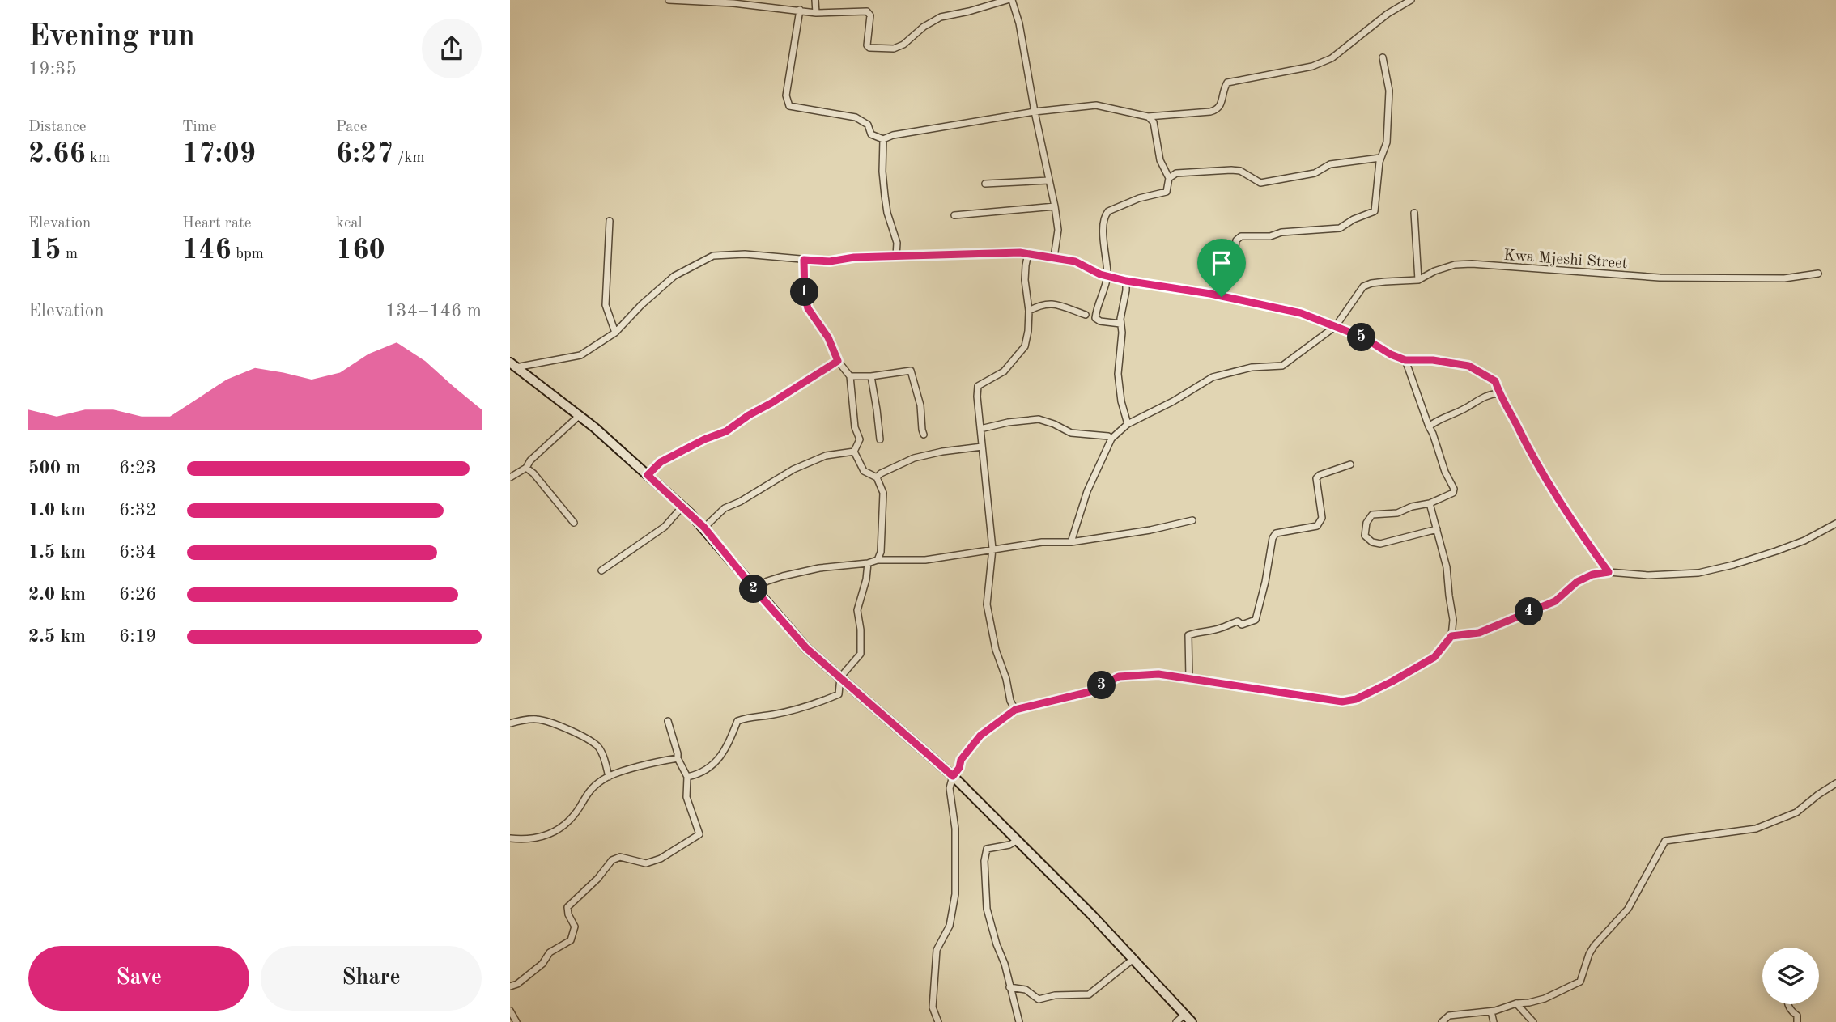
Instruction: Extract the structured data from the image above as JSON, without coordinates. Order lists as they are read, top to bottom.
{
  "streets": {
    "street": ["Kwa Mjeshi Street"]
  },
  "page": {
    "heading": ["Evening run", "19:35"],
    "stats": [
      ["Distance", "2.66 km"],
      ["Time", "17:09"],
      ["Pace", "6:27 /km"],
      ["Elevation", "15 m"],
      ["Heart rate", "146 bpm"],
      ["kcal", "160"]
    ],
    "pins": [
      "1",
      "5",
      "2",
      "4",
      "3"
    ],
    "chart": ["Elevation", "134–146 m"],
    "list": [
      {
        "name": "500 m",
        "note": "6:23"
      },
      {
        "name": "1.0 km",
        "note": "6:32"
      },
      {
        "name": "1.5 km",
        "note": "6:34"
      },
      {
        "name": "2.0 km",
        "note": "6:26"
      },
      {
        "name": "2.5 km",
        "note": "6:19"
      }
    ],
    "buttons": ["Save", "Share"]
  }
}
